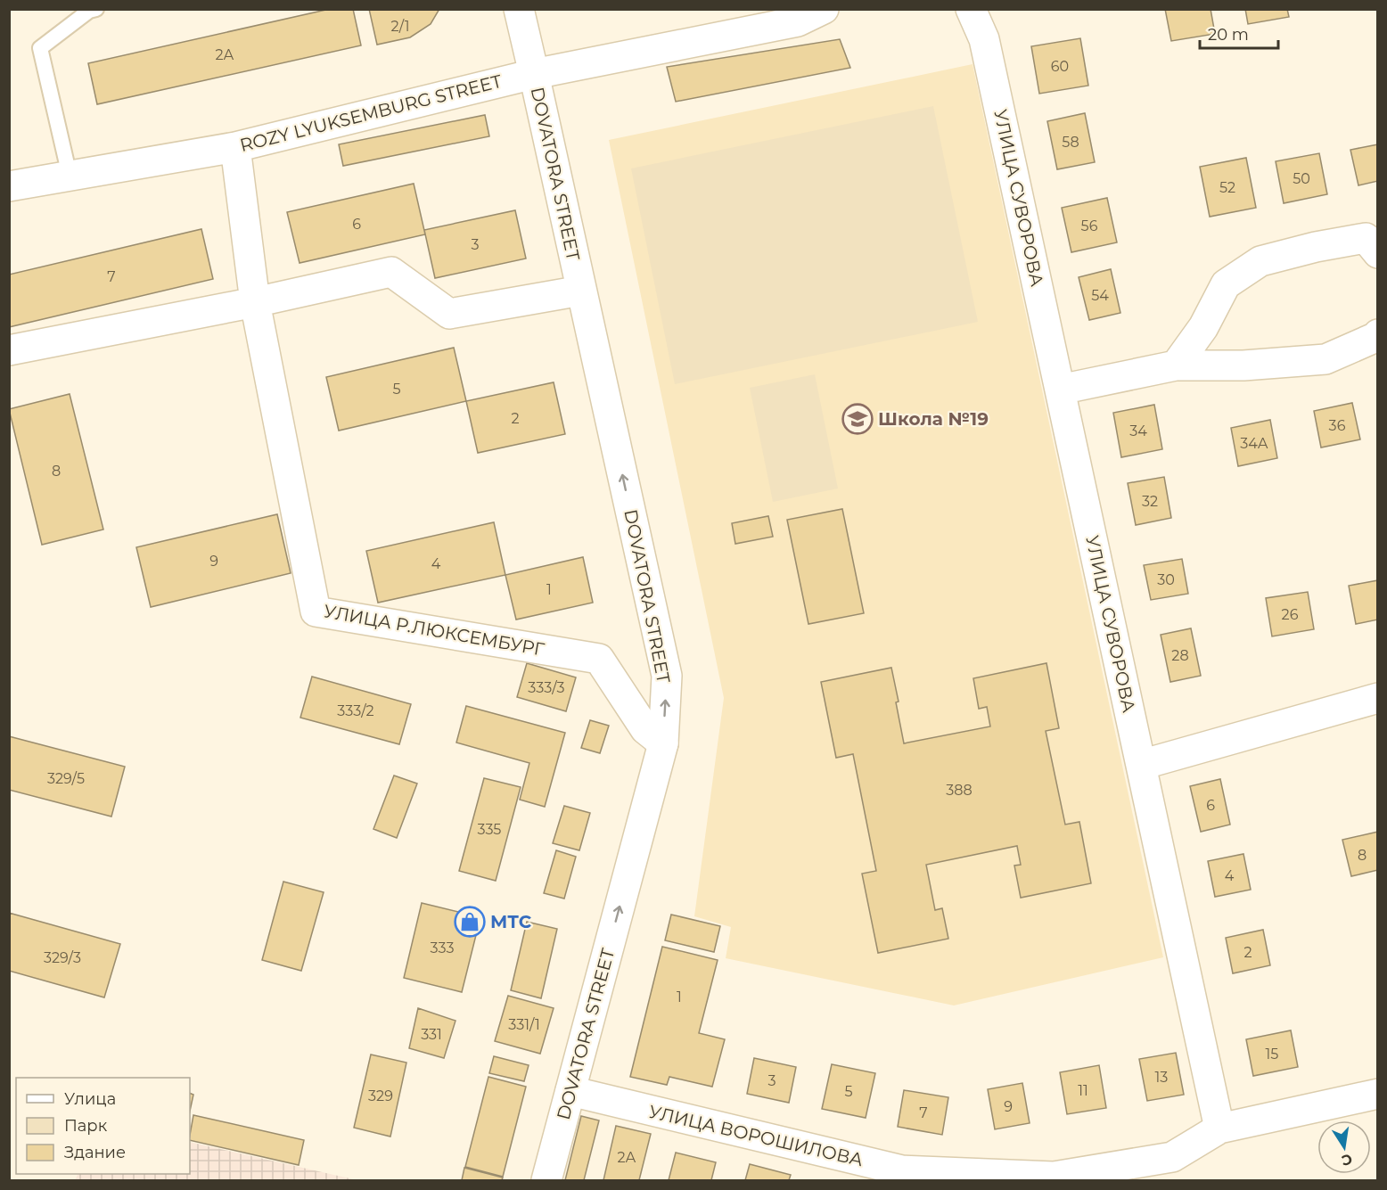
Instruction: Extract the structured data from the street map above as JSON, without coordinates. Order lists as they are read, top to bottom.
{
  "streets": {
    "street": [
      "ROZY LYUKSEMBURG STREET",
      "DOVATORA STREET",
      "УЛИЦА СУВОРОВА",
      "УЛИЦА Р.ЛЮКСЕМБУРГ",
      "УЛИЦА ВОРОШИЛОВА"
    ]
  },
  "crossings": [
    ["ROZY LYUKSEMBURG STREET", "DOVATORA STREET"],
    ["ROZY LYUKSEMBURG STREET", "УЛИЦА Р.ЛЮКСЕМБУРГ"],
    ["DOVATORA STREET", "УЛИЦА Р.ЛЮКСЕМБУРГ"],
    ["DOVATORA STREET", "УЛИЦА ВОРОШИЛОВА"],
    ["УЛИЦА СУВОРОВА", "УЛИЦА ВОРОШИЛОВА"]
  ],
  "one_way": ["DOVATORA STREET"],
  "places": {
    "school or university": ["Школа №19"],
    "shop": ["МТС"]
  },
  "house_numbers": [
    "2/1",
    "2А",
    "60",
    "58",
    "50",
    "52",
    "6",
    "56",
    "3",
    "7",
    "54",
    "5",
    "2",
    "36",
    "34",
    "34А",
    "8",
    "32",
    "9",
    "4",
    "30",
    "1",
    "26",
    "28",
    "333/3",
    "333/2",
    "329/5",
    "388",
    "6",
    "335",
    "8",
    "4",
    "333",
    "2",
    "329/3",
    "1",
    "331/1",
    "331",
    "15",
    "13",
    "3",
    "11",
    "5",
    "329",
    "9",
    "7",
    "2А"
  ],
  "legend": ["Улица", "Парк", "Здание"],
  "scale_bar": "20 m",
  "north": "bottom"
}
